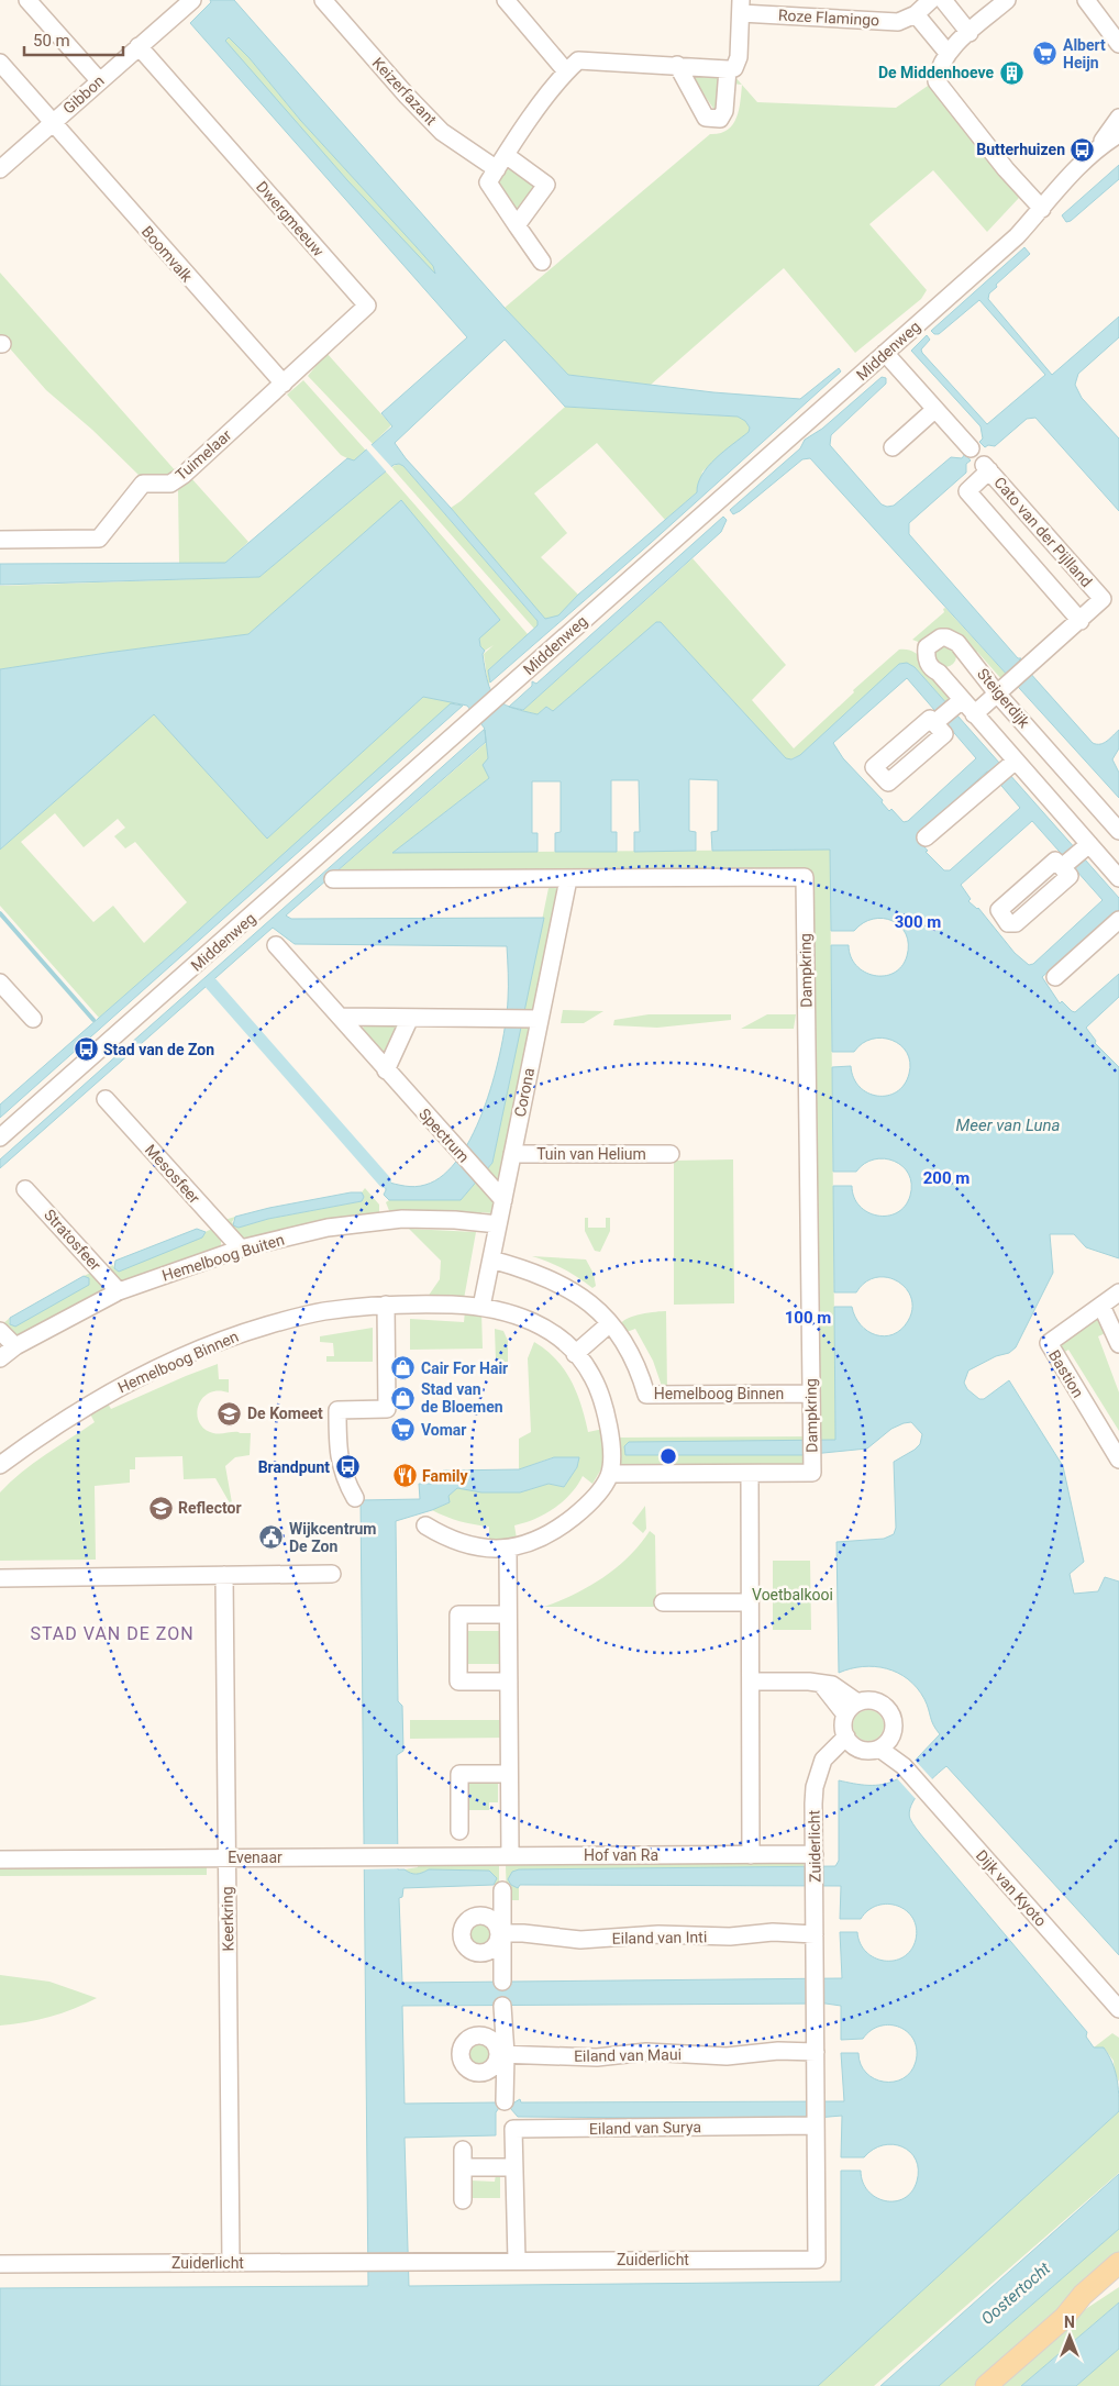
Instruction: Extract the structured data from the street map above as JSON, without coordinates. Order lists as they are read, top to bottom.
{
  "streets": {
    "street": [
      "Roze Flamingo",
      "Keizerfazant",
      "Gibbon",
      "Dwergmeeuw",
      "Boomvalk",
      "Middenweg",
      "Tuimelaar",
      "Cato van der Pijlland",
      "Steigerdijk",
      "Dampkring",
      "Corona",
      "Spectrum",
      "Tuin van Helium",
      "Mesosfeer",
      "Stratosfeer",
      "Hemelboog Buiten",
      "Hemelboog Binnen",
      "Bastion",
      "Zuiderlicht",
      "Hof van Ra",
      "Evenaar",
      "Dijk van Kyoto",
      "Keerkring",
      "Eiland van Inti",
      "Eiland van Maui",
      "Eiland van Surya"
    ]
  },
  "crossings": [
    ["Gibbon", "Dwergmeeuw"],
    ["Gibbon", "Boomvalk"],
    ["Dwergmeeuw", "Boomvalk"],
    ["Dwergmeeuw", "Tuimelaar"],
    ["Boomvalk", "Tuimelaar"],
    ["Cato van der Pijlland", "Steigerdijk"],
    ["Dampkring", "Corona"],
    ["Dampkring", "Hemelboog Binnen"],
    ["Corona", "Spectrum"],
    ["Corona", "Tuin van Helium"],
    ["Corona", "Hemelboog Buiten"],
    ["Corona", "Hemelboog Binnen"],
    ["Mesosfeer", "Hemelboog Buiten"],
    ["Stratosfeer", "Hemelboog Buiten"],
    ["Zuiderlicht", "Hof van Ra"],
    ["Zuiderlicht", "Dijk van Kyoto"],
    ["Zuiderlicht", "Keerkring"],
    ["Zuiderlicht", "Eiland van Inti"],
    ["Zuiderlicht", "Eiland van Maui"],
    ["Zuiderlicht", "Eiland van Surya"],
    ["Hof van Ra", "Evenaar"],
    ["Evenaar", "Keerkring"]
  ],
  "districts": ["STAD VAN DE ZON"],
  "water": ["Meer van Luna", "Oostertocht"],
  "parks": ["Voetbalkooi"],
  "places": {
    "supermarket": ["Albert Heijn", "Vomar"],
    "building": ["De Middenhoeve"],
    "bus stop": ["Butterhuizen", "Stad van de Zon", "Brandpunt"],
    "shop": ["Cair For Hair", "Stad van de Bloemen"],
    "school or university": ["De Komeet", "Reflector"],
    "restaurant": ["Family"],
    "public building": ["Wijkcentrum De Zon"]
  },
  "scale_bar": "50 m",
  "north": "top",
  "rings": ["300 m", "200 m", "100 m"]
}
